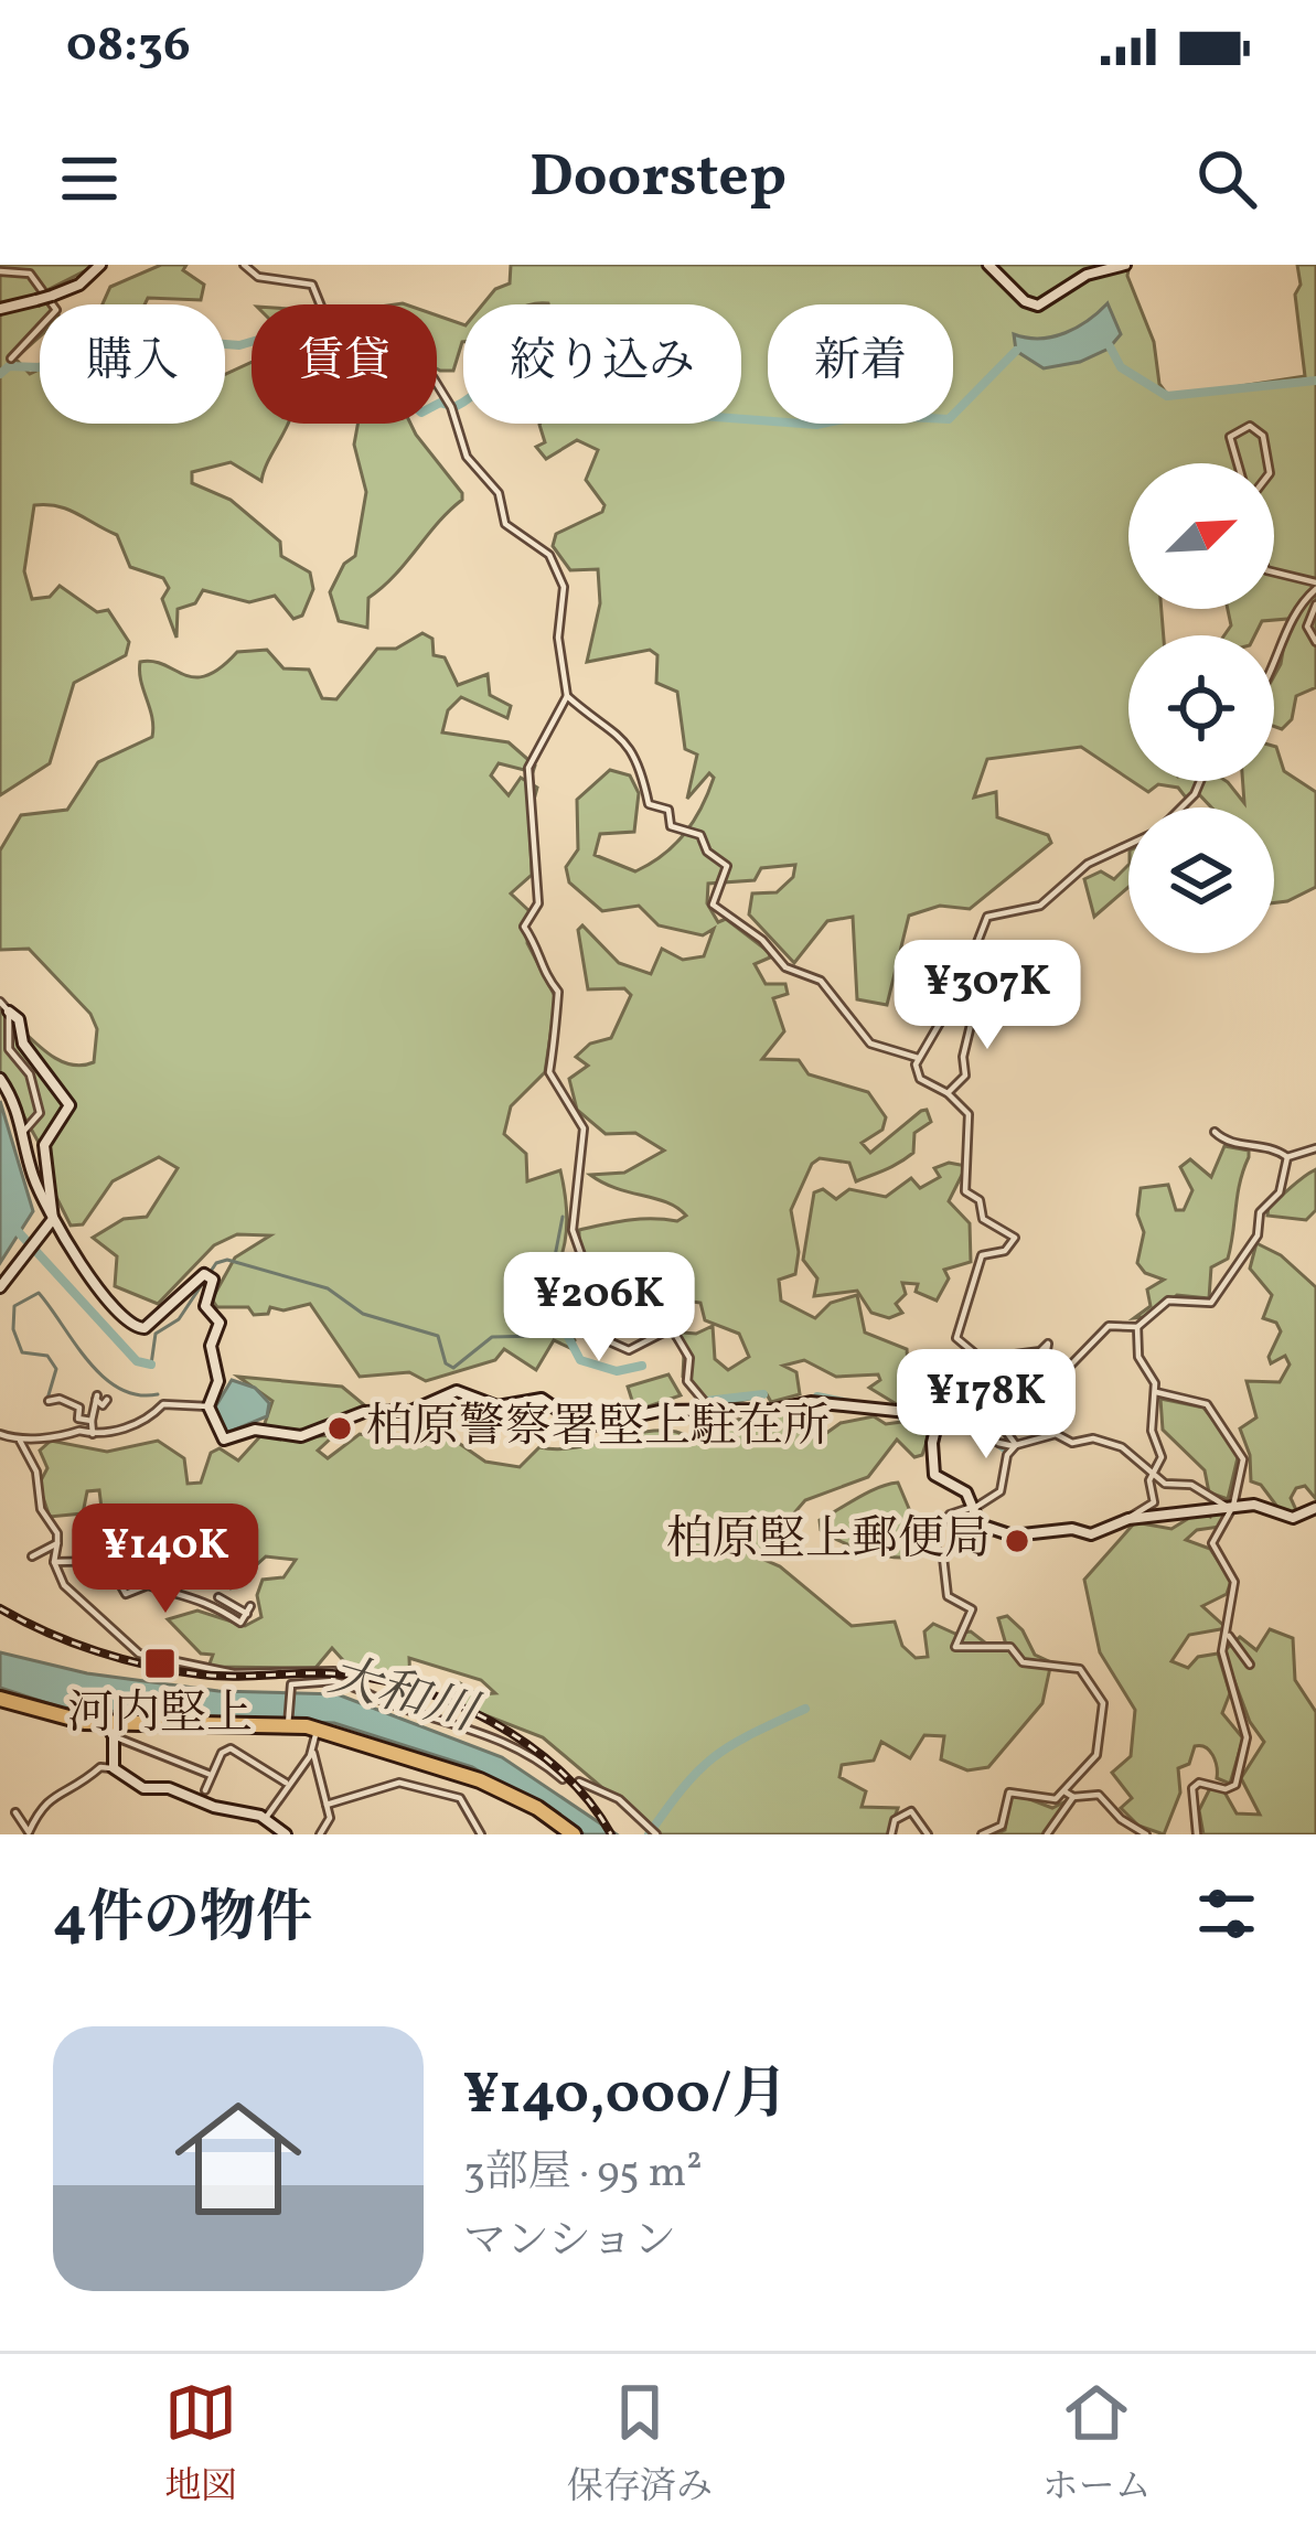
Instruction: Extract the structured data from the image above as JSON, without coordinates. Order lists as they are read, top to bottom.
{
  "water": ["大和川"],
  "places": {
    "other": ["柏原警察署堅上駐在所", "柏原堅上郵便局"],
    "transit": ["河内堅上"]
  },
  "north": "top right",
  "page": {
    "status": "08:36",
    "header": "Doorstep",
    "chip": [
      "購入",
      "賃貸",
      "絞り込み",
      "新着"
    ],
    "price": [
      "¥307K",
      "¥206K",
      "¥178K",
      "¥140K"
    ],
    "heading": "4件の物件",
    "list": [
      {
        "name": "¥140,000/月",
        "note": "3部屋 · 95 m² · マンション"
      }
    ],
    "tabs": ["地図", "保存済み", "ホーム"]
  }
}
